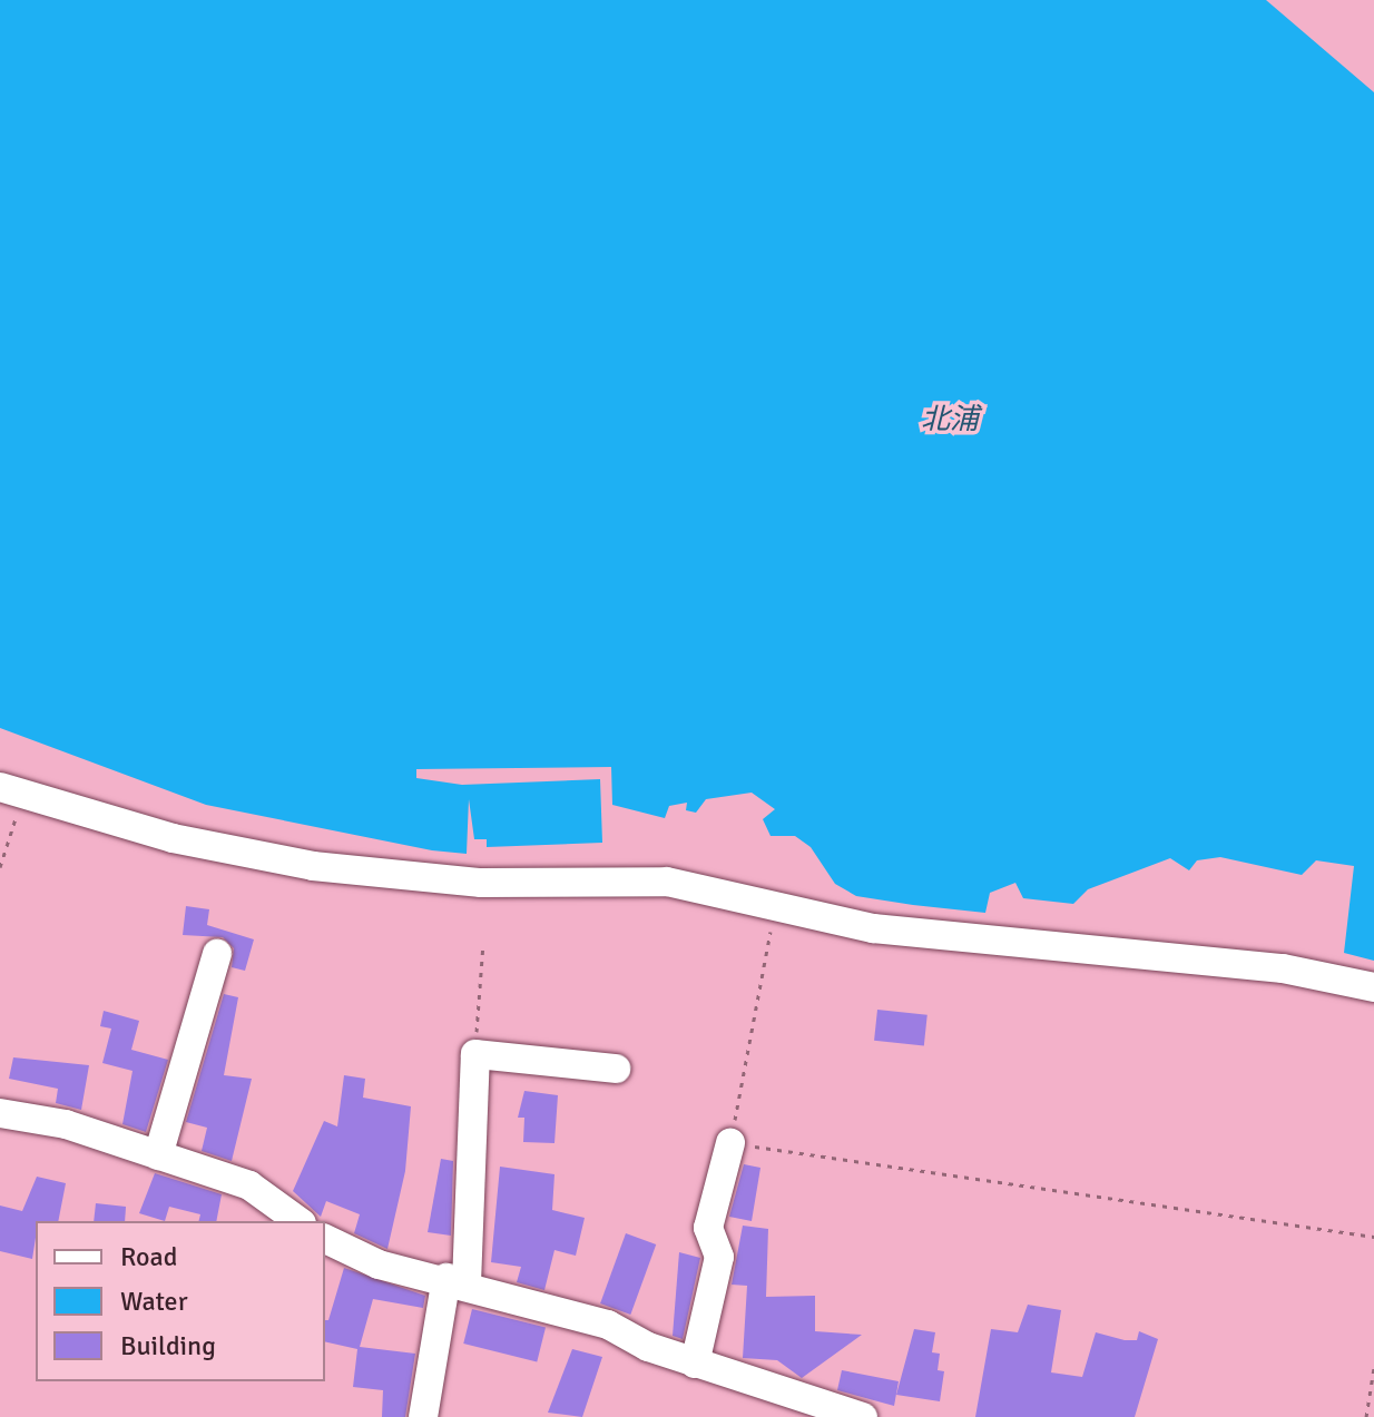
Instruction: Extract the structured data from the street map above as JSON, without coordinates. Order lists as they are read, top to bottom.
{
  "water": ["北浦"],
  "legend": ["Road", "Water", "Building"]
}
